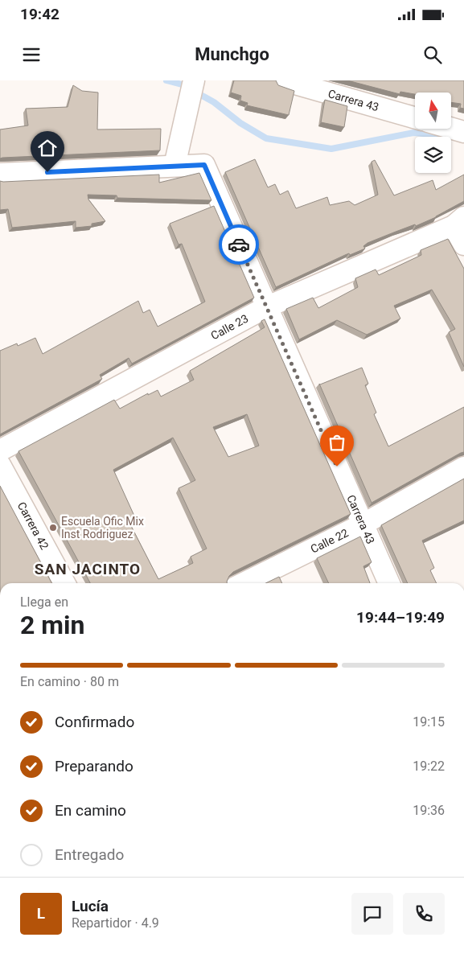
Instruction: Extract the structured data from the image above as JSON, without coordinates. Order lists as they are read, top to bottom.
{
  "streets": {
    "street": [
      "Carrera 43",
      "Calle 23",
      "Carrera 42",
      "Calle 22"
    ]
  },
  "crossings": [
    ["Carrera 43", "Calle 23"],
    ["Carrera 43", "Calle 22"]
  ],
  "districts": ["SAN JACINTO"],
  "places": ["Escuela Ofic Mix Inst Rodriguez"],
  "north": "top",
  "page": {
    "status": "19:42",
    "header": "Munchgo",
    "heading": ["2 min", "Llega en", "19:44–19:49"],
    "panel": ["Lucía", "Repartidor · 4.9"],
    "bar": "En camino · 80 m",
    "list": [
      ["Confirmado", "19:15"],
      ["Preparando", "19:22"],
      ["En camino", "19:36"],
      "Entregado"
    ],
    "round": "L"
  }
}
